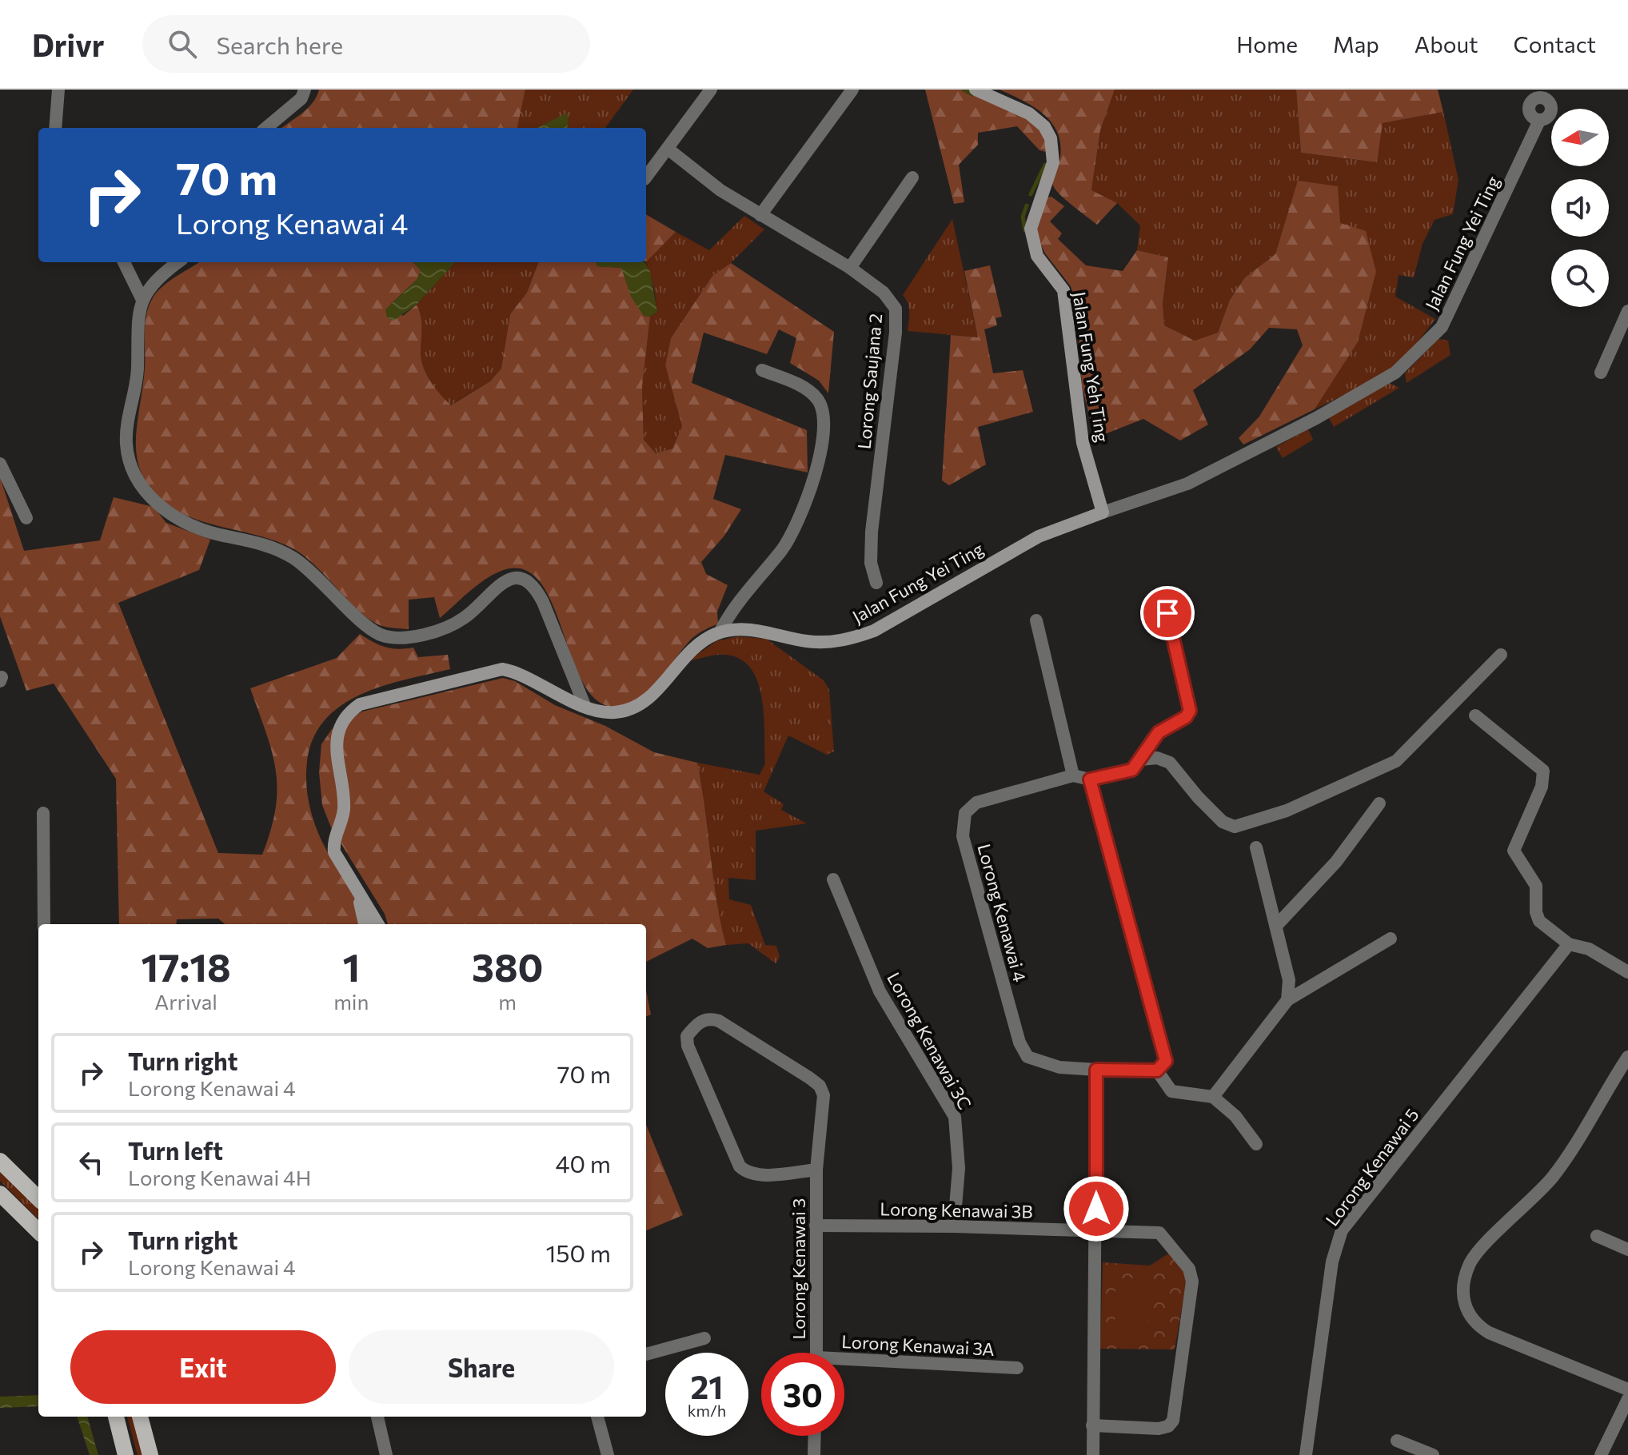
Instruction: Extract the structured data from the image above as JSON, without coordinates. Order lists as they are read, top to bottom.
{
  "streets": {
    "street": [
      "Jalan Fung Yei Ting",
      "Jalan Fung Yeh Ting",
      "Lorong Saujana 2",
      "Lorong Kenawai 4",
      "Lorong Kenawai 3C",
      "Lorong Kenawai 5",
      "Lorong Kenawai 3B",
      "Lorong Kenawai 3",
      "Lorong Kenawai 3A"
    ]
  },
  "crossings": [
    ["Jalan Fung Yei Ting", "Jalan Fung Yeh Ting"],
    ["Lorong Kenawai 3C", "Lorong Kenawai 3B"],
    ["Lorong Kenawai 3B", "Lorong Kenawai 3"]
  ],
  "north": "left",
  "page": {
    "header": "Drivr",
    "search": "Search here",
    "nav": [
      "Home",
      "Map",
      "About",
      "Contact"
    ],
    "turn": ["70 m", "Lorong Kenawai 4"],
    "eta": [
      "17:18",
      "Arrival",
      "1",
      "min",
      "380",
      "m"
    ],
    "list": [
      {
        "name": "Turn right",
        "note": "Lorong Kenawai 4",
        "value": "70 m"
      },
      {
        "name": "Turn left",
        "note": "Lorong Kenawai 4H",
        "value": "40 m"
      },
      {
        "name": "Turn right",
        "note": "Lorong Kenawai 4",
        "value": "150 m"
      }
    ],
    "buttons": ["Exit", "Share"],
    "speed": "21 km/h",
    "limit": "30"
  }
}
